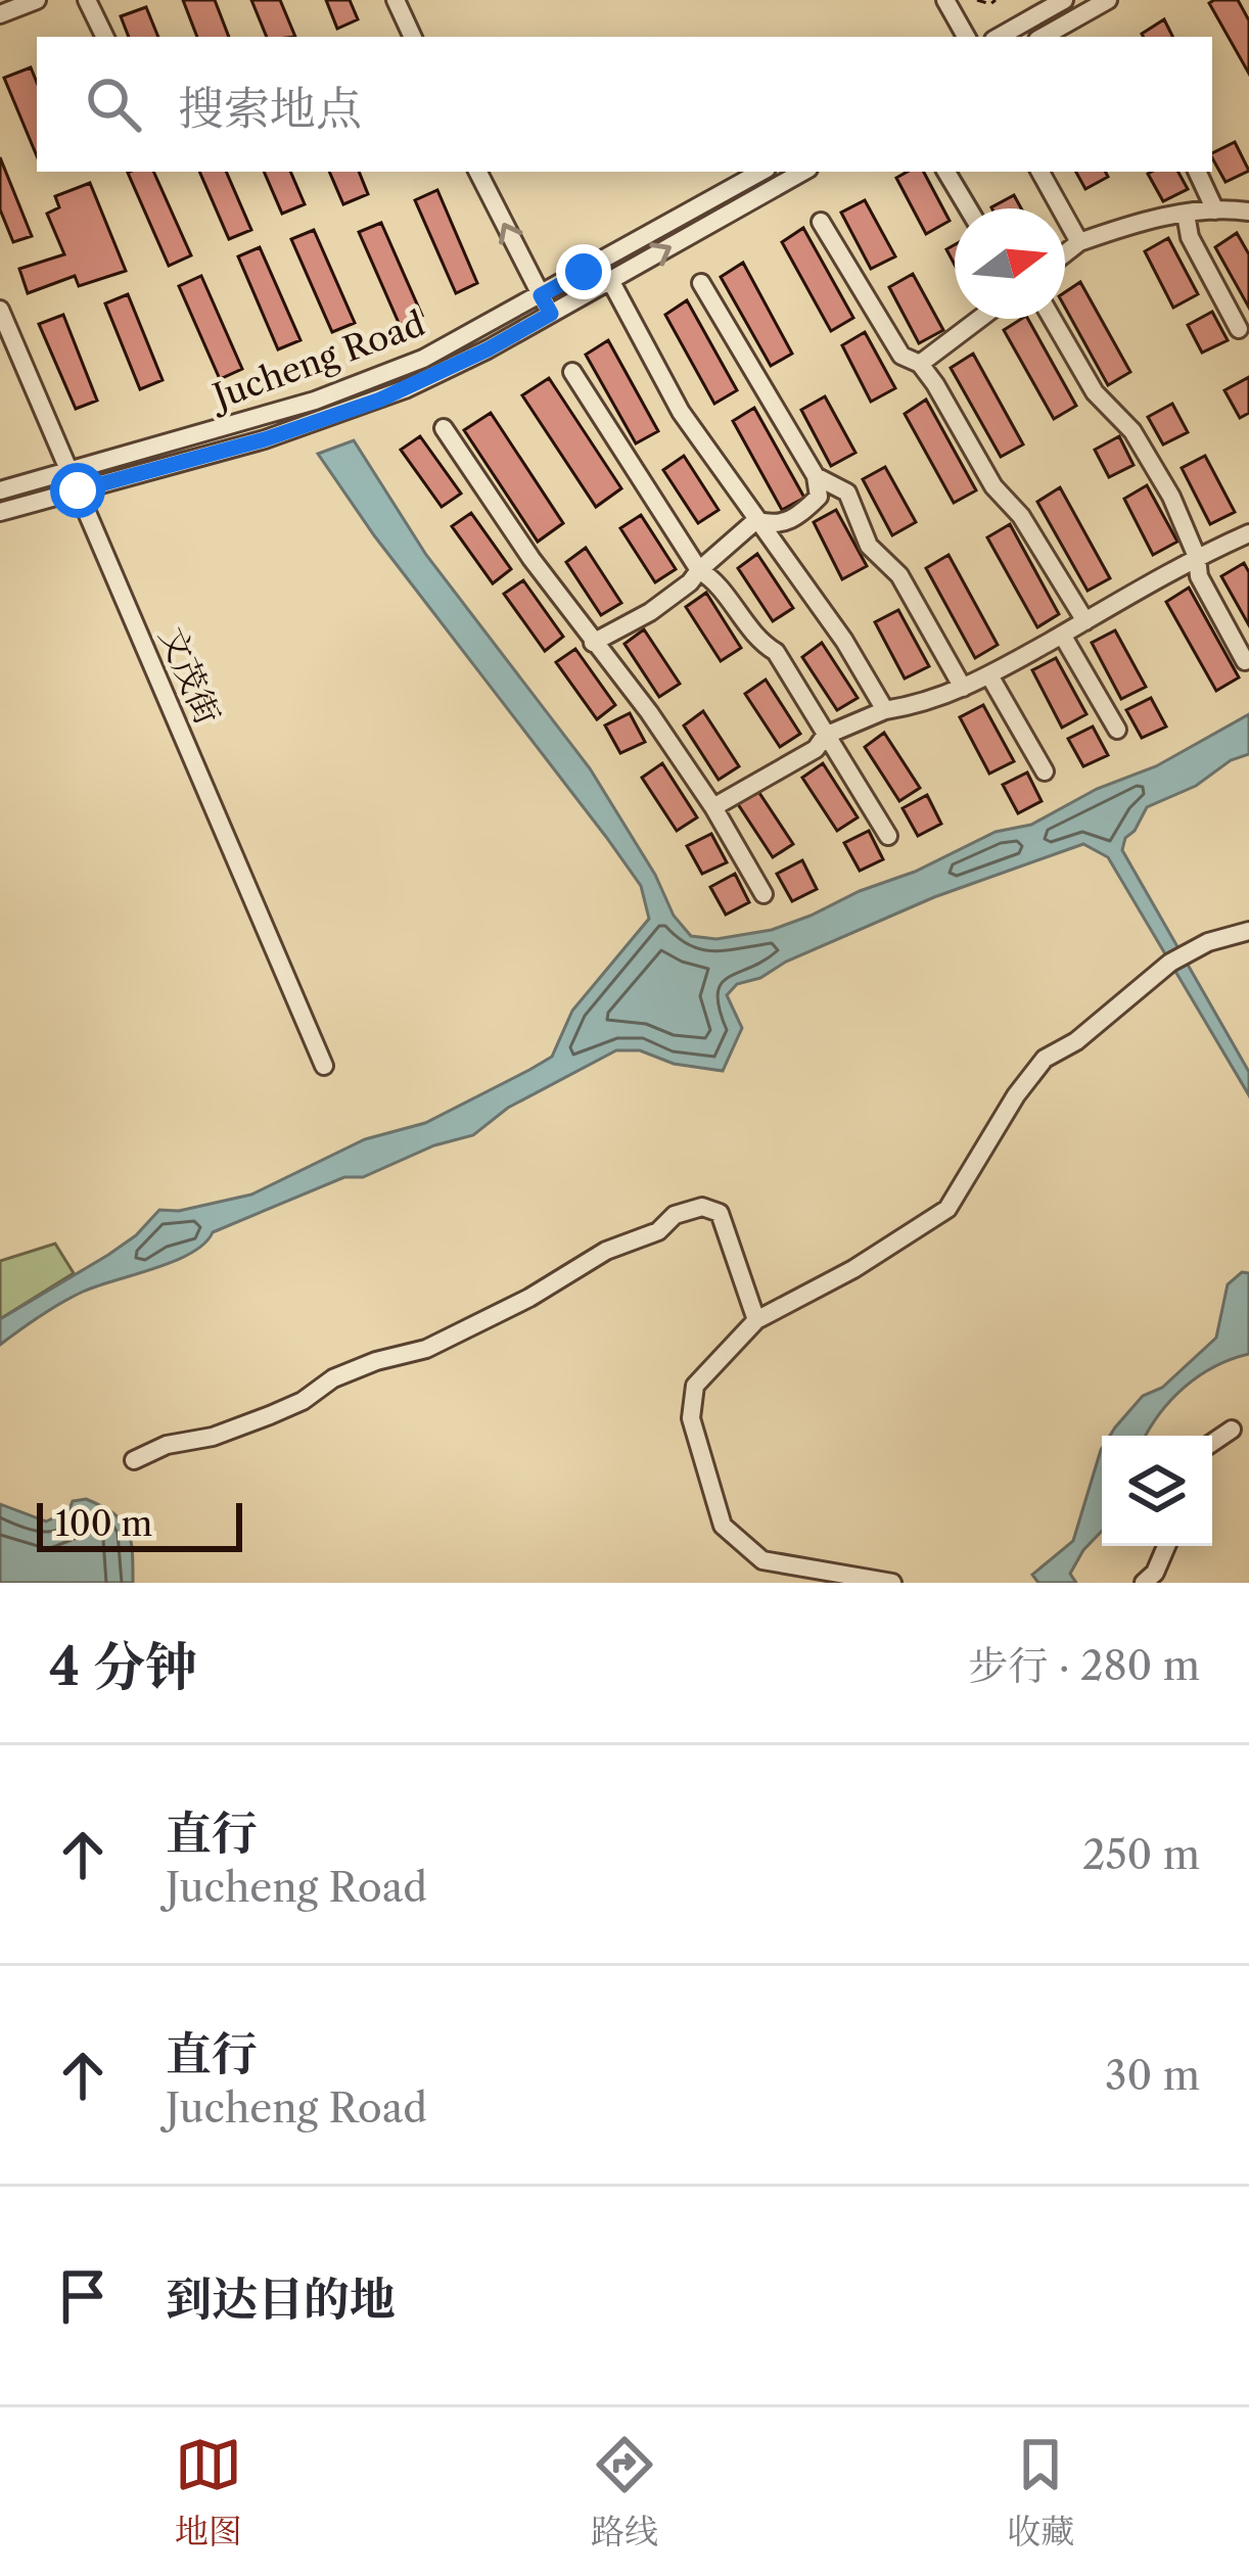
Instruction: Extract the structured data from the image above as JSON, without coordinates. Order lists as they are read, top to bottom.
{
  "streets": {
    "street": ["Jucheng Road", "文茂街"]
  },
  "crossings": [
    ["Jucheng Road", "文茂街"]
  ],
  "scale_bar": "100 m",
  "north": "right",
  "page": {
    "search": "搜索地点",
    "scale": "100 m",
    "heading": ["4 分钟", "步行 · 280 m"],
    "list": [
      ["直行", "Jucheng Road", "250 m"],
      ["直行", "Jucheng Road", "30 m"],
      "到达目的地"
    ],
    "nav": ["地图", "路线", "收藏"]
  }
}
